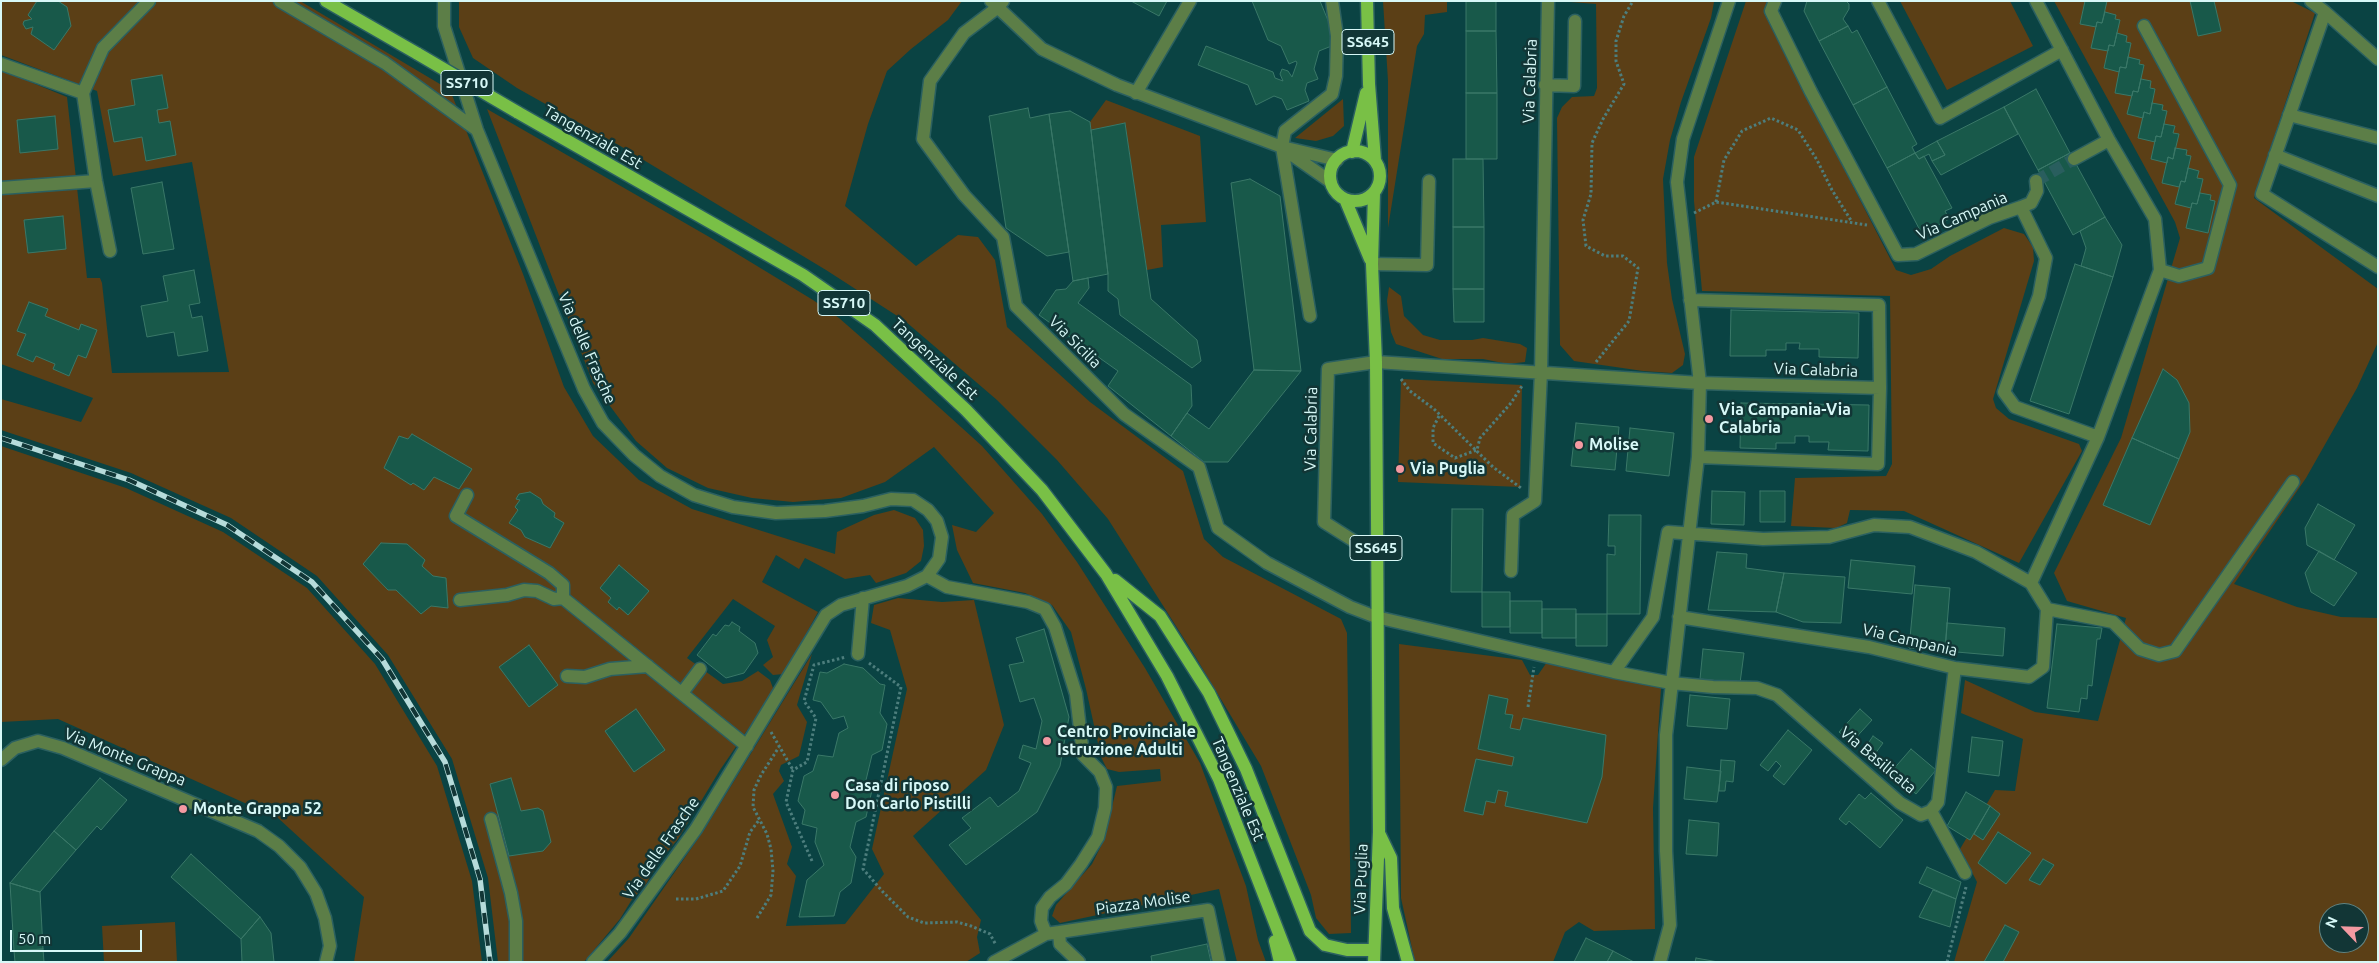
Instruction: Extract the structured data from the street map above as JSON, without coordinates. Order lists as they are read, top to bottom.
{
  "streets": {
    "main road": [
      "SS645",
      "SS710",
      "Tangenziale Est",
      "Via Puglia"
    ],
    "street": [
      "Via Calabria",
      "Via Campania",
      "Via Sicilia",
      "Via delle Frasche",
      "Via Monte Grappa",
      "Via Basilicata",
      "Piazza Molise"
    ]
  },
  "crossings": [
    ["SS645", "Via Sicilia"],
    ["SS645", "Via Puglia"],
    ["Via Calabria", "Via Puglia"],
    ["Via Campania", "Via Basilicata"],
    ["Via Sicilia", "Via Puglia"]
  ],
  "places": [
    "Via Campania-Via Calabria",
    "Molise",
    "Via Puglia",
    "Centro Provinciale Istruzione Adulti",
    "Casa di riposo Don Carlo Pistilli",
    "Monte Grappa 52"
  ],
  "scale_bar": "50 m",
  "north": "top left"
}
